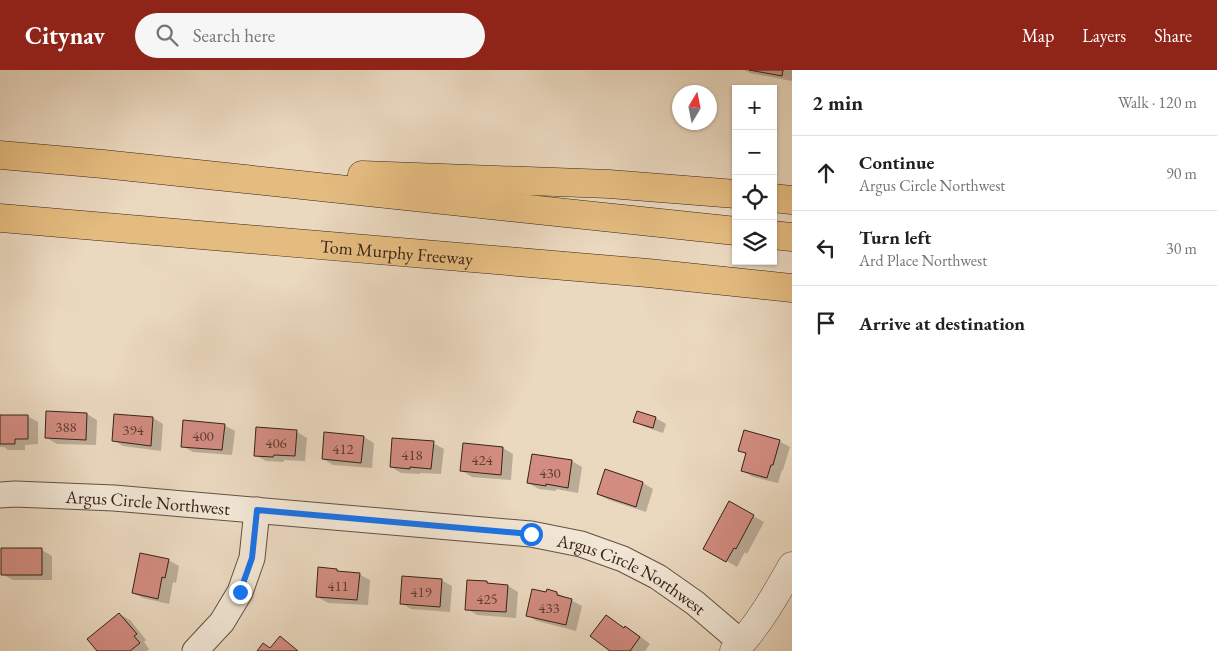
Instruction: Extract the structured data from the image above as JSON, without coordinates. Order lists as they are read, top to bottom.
{
  "streets": {
    "highway": ["Tom Murphy Freeway"],
    "street": ["Argus Circle Northwest"]
  },
  "house_numbers": [
    "388",
    "394",
    "400",
    "406",
    "412",
    "418",
    "424",
    "430",
    "411",
    "419",
    "425",
    "433"
  ],
  "north": "top",
  "page": {
    "header": "Citynav",
    "search": "Search here",
    "nav": ["Map", "Layers", "Share"],
    "heading": ["2 min", "Walk · 120 m"],
    "map_buttons": ["+", "−"],
    "list": [
      ["Continue", "Argus Circle Northwest", "90 m"],
      ["Turn left", "Ard Place Northwest", "30 m"],
      "Arrive at destination"
    ]
  }
}
